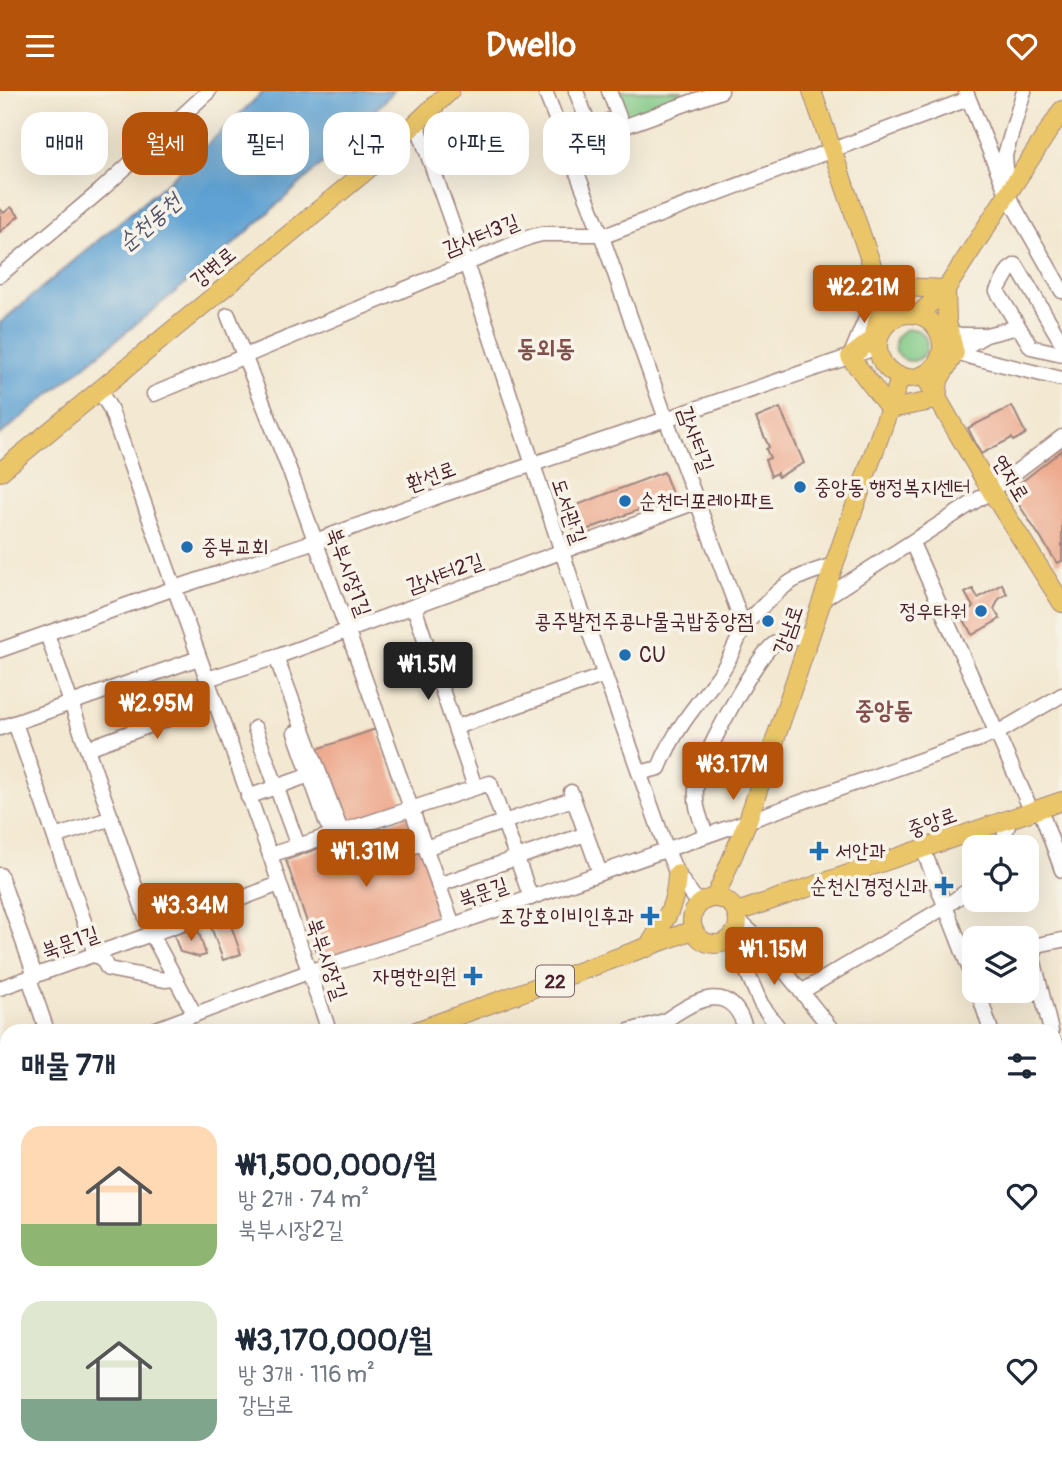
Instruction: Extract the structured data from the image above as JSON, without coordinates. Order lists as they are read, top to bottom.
{
  "streets": {
    "main road": [
      "강변로",
      "연자로",
      "강남로",
      "중앙로",
      "22"
    ],
    "street": [
      "감사터3길",
      "감사터길",
      "환선로",
      "도서관길",
      "북부시장1길",
      "감사터2길",
      "북문길",
      "북문1길",
      "북부시장길"
    ]
  },
  "crossings": [
    ["감사터3길", "감사터길"],
    ["감사터3길", "도서관길"],
    ["감사터3길", "북부시장1길"],
    ["강변로", "도서관길"],
    ["강변로", "북부시장길"],
    ["감사터길", "환선로"],
    ["감사터길", "감사터2길"],
    ["환선로", "연자로"],
    ["환선로", "도서관길"],
    ["환선로", "북부시장1길"],
    ["환선로", "강남로"],
    ["환선로", "북부시장길"],
    ["연자로", "강남로"],
    ["도서관길", "감사터2길"],
    ["도서관길", "강남로"],
    ["도서관길", "중앙로"],
    ["도서관길", "북문길"],
    ["도서관길", "22"],
    ["북부시장1길", "감사터2길"],
    ["북부시장1길", "북문길"],
    ["감사터2길", "북부시장길"],
    ["강남로", "중앙로"],
    ["강남로", "북문길"],
    ["강남로", "22"],
    ["중앙로", "22"],
    ["북문길", "북부시장길"],
    ["북문1길", "북부시장길"]
  ],
  "districts": ["동외동", "중앙동"],
  "water": ["순천동천"],
  "places": {
    "other": [
      "중앙동 행정복지센터",
      "순천더포레아파트",
      "중부교회",
      "정우타워",
      "콩주발전주콩나물국밥중앙점",
      "CU"
    ],
    "health": [
      "서안과",
      "순천신경정신과",
      "조강호이비인후과",
      "자명한의원"
    ]
  },
  "page": {
    "header": "Dwello",
    "chip": [
      "매매",
      "월세",
      "필터",
      "신규",
      "아파트",
      "주택"
    ],
    "price": [
      "₩2.21M",
      "₩1.5M",
      "₩2.95M",
      "₩3.17M",
      "₩1.31M",
      "₩3.34M",
      "₩1.15M"
    ],
    "heading": "매물 7개",
    "list": [
      {
        "name": "₩1,500,000/월",
        "note": "방 2개 · 74 m² · 북부시장2길"
      },
      {
        "name": "₩3,170,000/월",
        "note": "방 3개 · 116 m² · 강남로"
      }
    ]
  }
}
